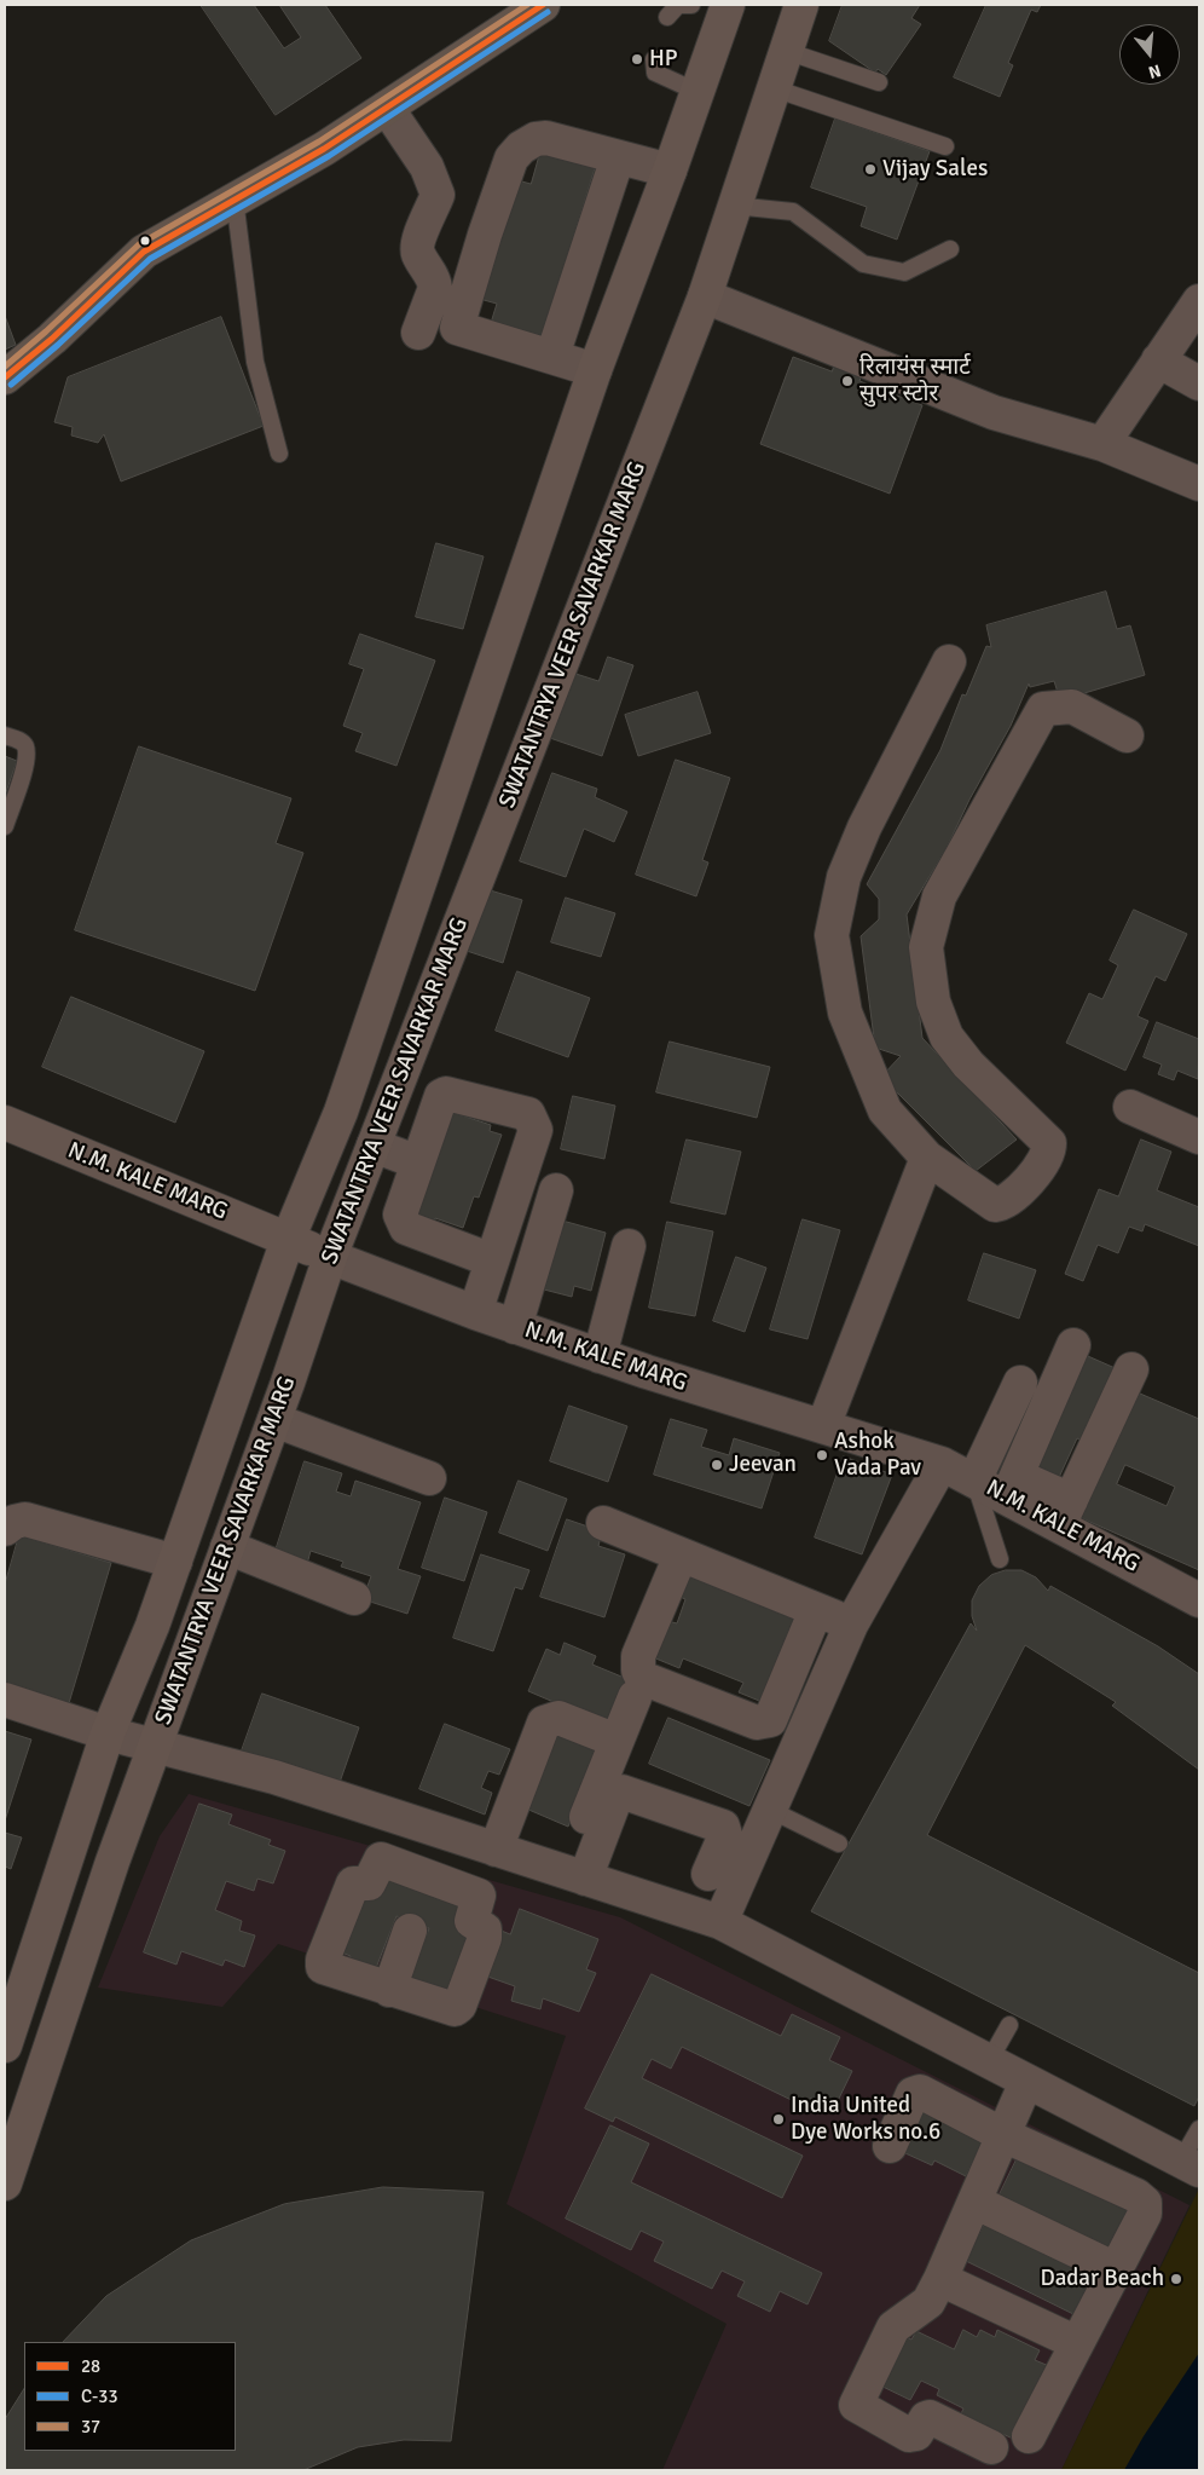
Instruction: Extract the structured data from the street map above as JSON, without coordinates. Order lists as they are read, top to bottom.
{
  "streets": {
    "main road": ["SWATANTRYA VEER SAVARKAR MARG", "N.M. KALE MARG"]
  },
  "crossings": [
    ["SWATANTRYA VEER SAVARKAR MARG", "N.M. KALE MARG"]
  ],
  "places": [
    "HP",
    "Vijay Sales",
    "रिलायंस स्मार्ट सुपर स्टोर",
    "Ashok Vada Pav",
    "Jeevan",
    "India United Dye Works no.6",
    "Dadar Beach"
  ],
  "lines": ["transit line 28", "transit line 37", "transit line C-33"],
  "legend": ["28", "C-33", "37"],
  "north": "bottom"
}
